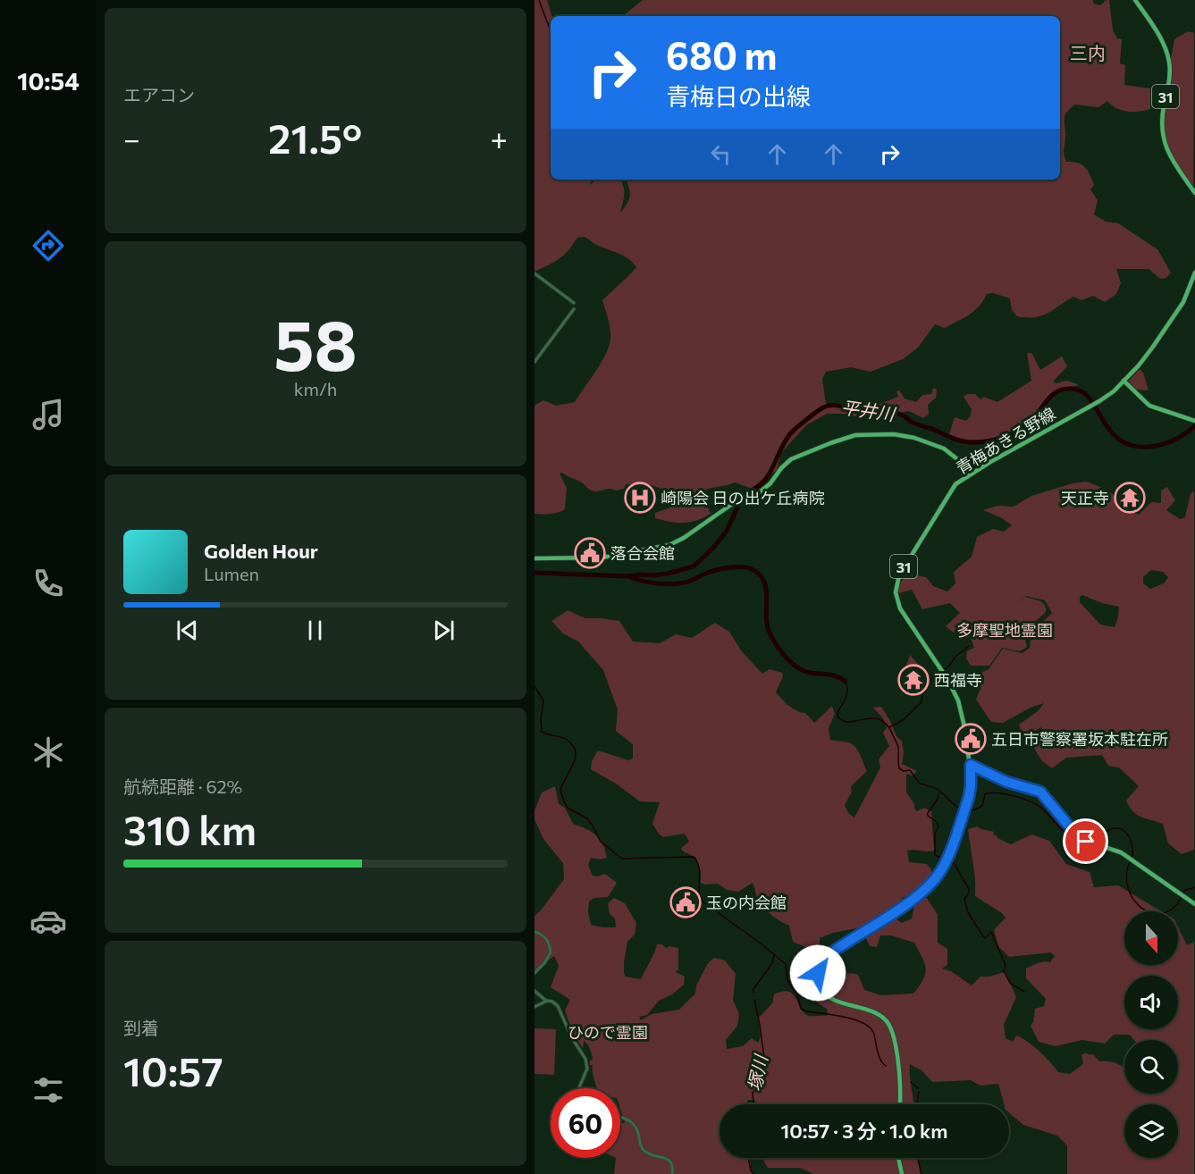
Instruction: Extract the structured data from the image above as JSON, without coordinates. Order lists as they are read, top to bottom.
{
  "streets": {
    "main road": ["31", "青梅あきる野線"]
  },
  "districts": ["三内"],
  "water": ["平井川", "塚川"],
  "parks": ["多摩聖地霊園", "ひので霊園"],
  "places": {
    "hospital": ["崎陽会 日の出ケ丘病院"],
    "temple": ["天正寺", "西福寺"],
    "public building": ["落合会館", "五日市警察署坂本駐在所", "玉の内会館"]
  },
  "north": "bottom",
  "page": {
    "tabs": "10:54",
    "tile": [
      "エアコン",
      ["58", "km/h"],
      ["航続距離 · 62%", "310 km"],
      ["到着", "10:57"]
    ],
    "turn": ["680 m", "青梅日の出線"],
    "heat": ["−", "21.5°", "+"],
    "song": ["Golden Hour", "Lumen"],
    "limit": "60",
    "trip": "10:57 · 3 分 · 1.0 km"
  }
}
